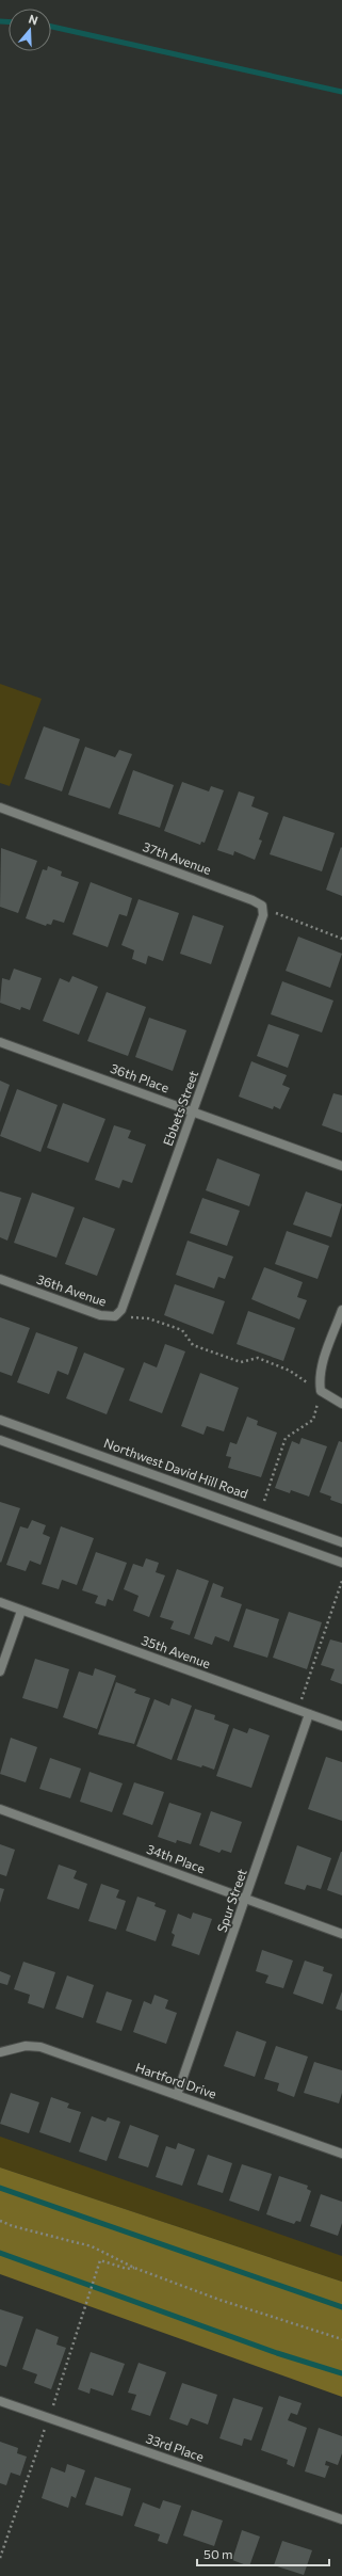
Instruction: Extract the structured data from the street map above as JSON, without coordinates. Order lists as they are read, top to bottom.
{
  "streets": {
    "street": [
      "37th Avenue",
      "36th Place",
      "Ebbets Street",
      "36th Avenue",
      "Northwest David Hill Road",
      "35th Avenue",
      "34th Place",
      "Spur Street",
      "Hartford Drive",
      "33rd Place"
    ]
  },
  "crossings": [
    ["37th Avenue", "Ebbets Street"],
    ["36th Place", "Ebbets Street"],
    ["Ebbets Street", "36th Avenue"],
    ["35th Avenue", "Spur Street"],
    ["34th Place", "Spur Street"],
    ["Spur Street", "Hartford Drive"]
  ],
  "scale_bar": "50 m",
  "north": "top"
}
